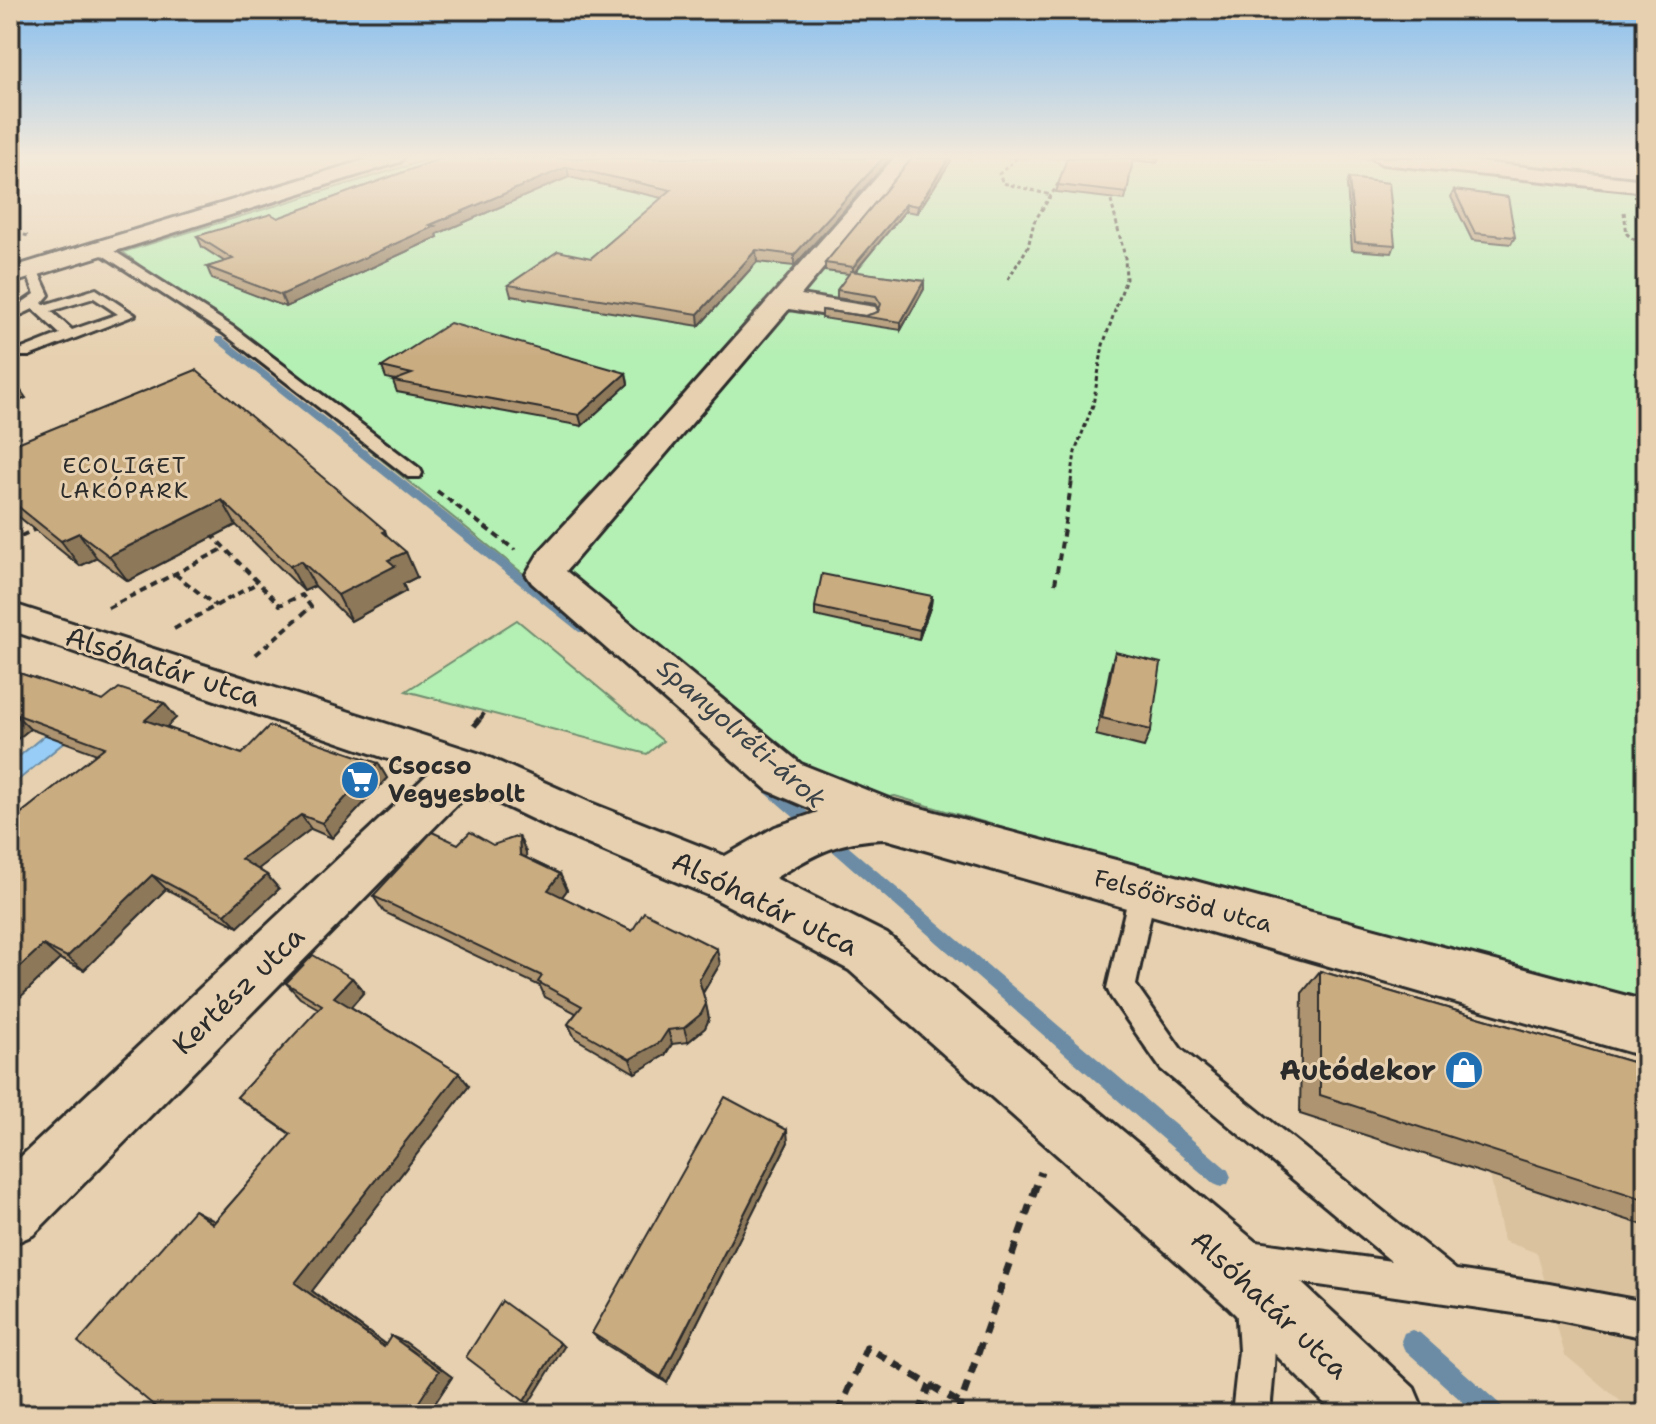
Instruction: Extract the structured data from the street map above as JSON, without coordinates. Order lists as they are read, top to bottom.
{
  "streets": {
    "street": ["Alsóhatár utca", "Felsőörsöd utca", "Kertész utca"]
  },
  "crossings": [
    ["Alsóhatár utca", "Kertész utca"]
  ],
  "districts": ["ECOLIGET LAKÓPARK"],
  "water": ["Spanyolréti-árok"],
  "places": {
    "supermarket": ["Csocso Vegyesbolt"],
    "shop": ["Autódekor"]
  }
}
